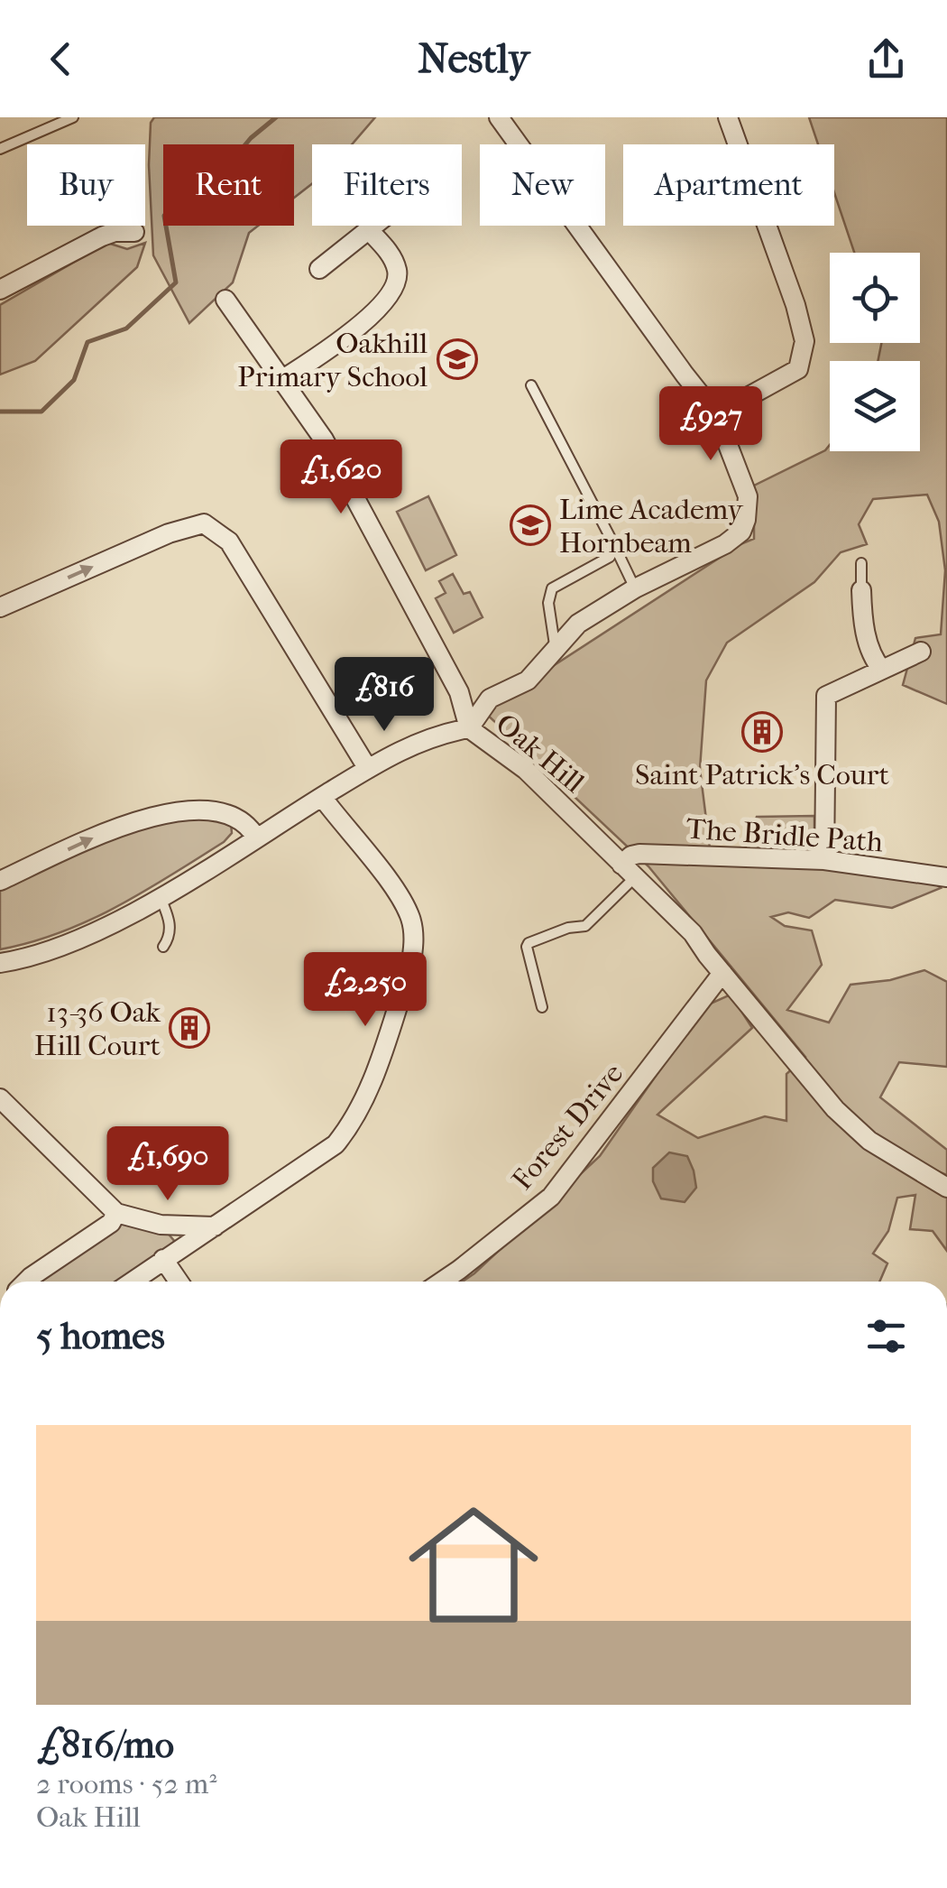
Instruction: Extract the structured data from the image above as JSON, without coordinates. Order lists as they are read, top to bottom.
{
  "streets": {
    "street": ["Oak Hill", "The Bridle Path", "Forest Drive"]
  },
  "crossings": [
    ["Oak Hill", "The Bridle Path"],
    ["Oak Hill", "Forest Drive"]
  ],
  "places": {
    "school or university": ["Oakhill Primary School", "Lime Academy Hornbeam"],
    "building": ["Saint Patrick's Court", "13-36 Oak Hill Court"]
  },
  "page": {
    "header": "Nestly",
    "chip": [
      "Buy",
      "Rent",
      "Filters",
      "New",
      "Apartment"
    ],
    "price": [
      "£927",
      "£1,620",
      "£816",
      "£2,250",
      "£1,690"
    ],
    "heading": "5 homes",
    "list": [
      {
        "name": "£816/mo",
        "note": "2 rooms · 52 m² · Oak Hill"
      }
    ]
  }
}
